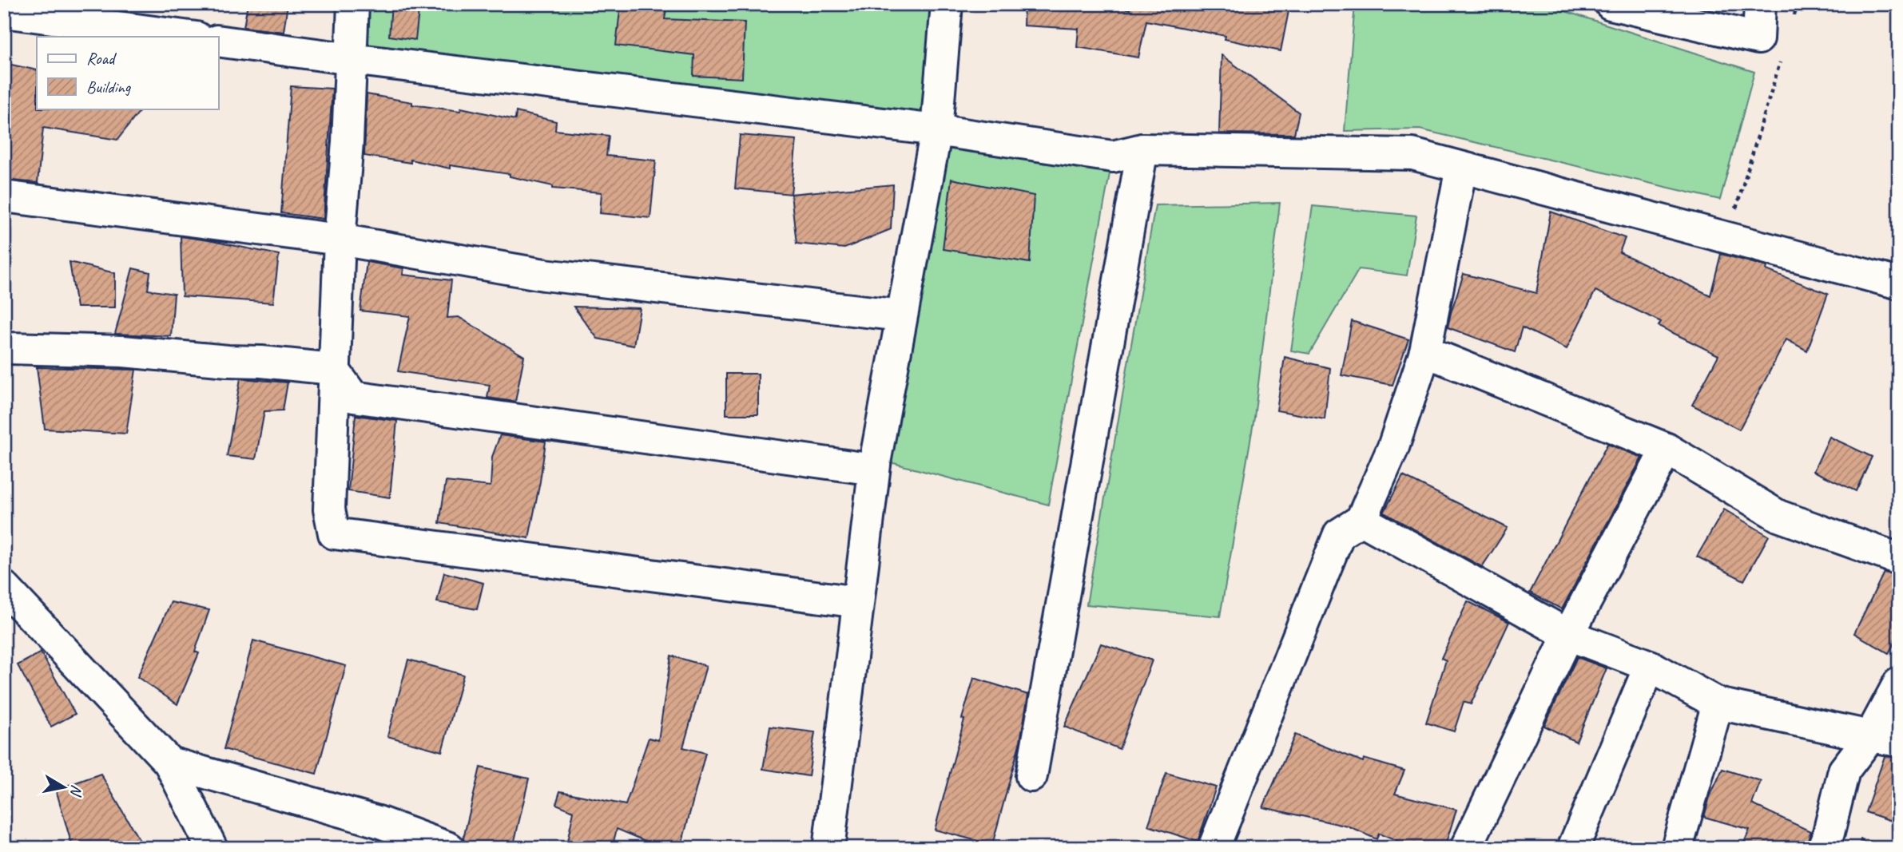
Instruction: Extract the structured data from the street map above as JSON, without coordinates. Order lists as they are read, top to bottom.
{
  "legend": ["Road", "Building"],
  "north": "right"
}
